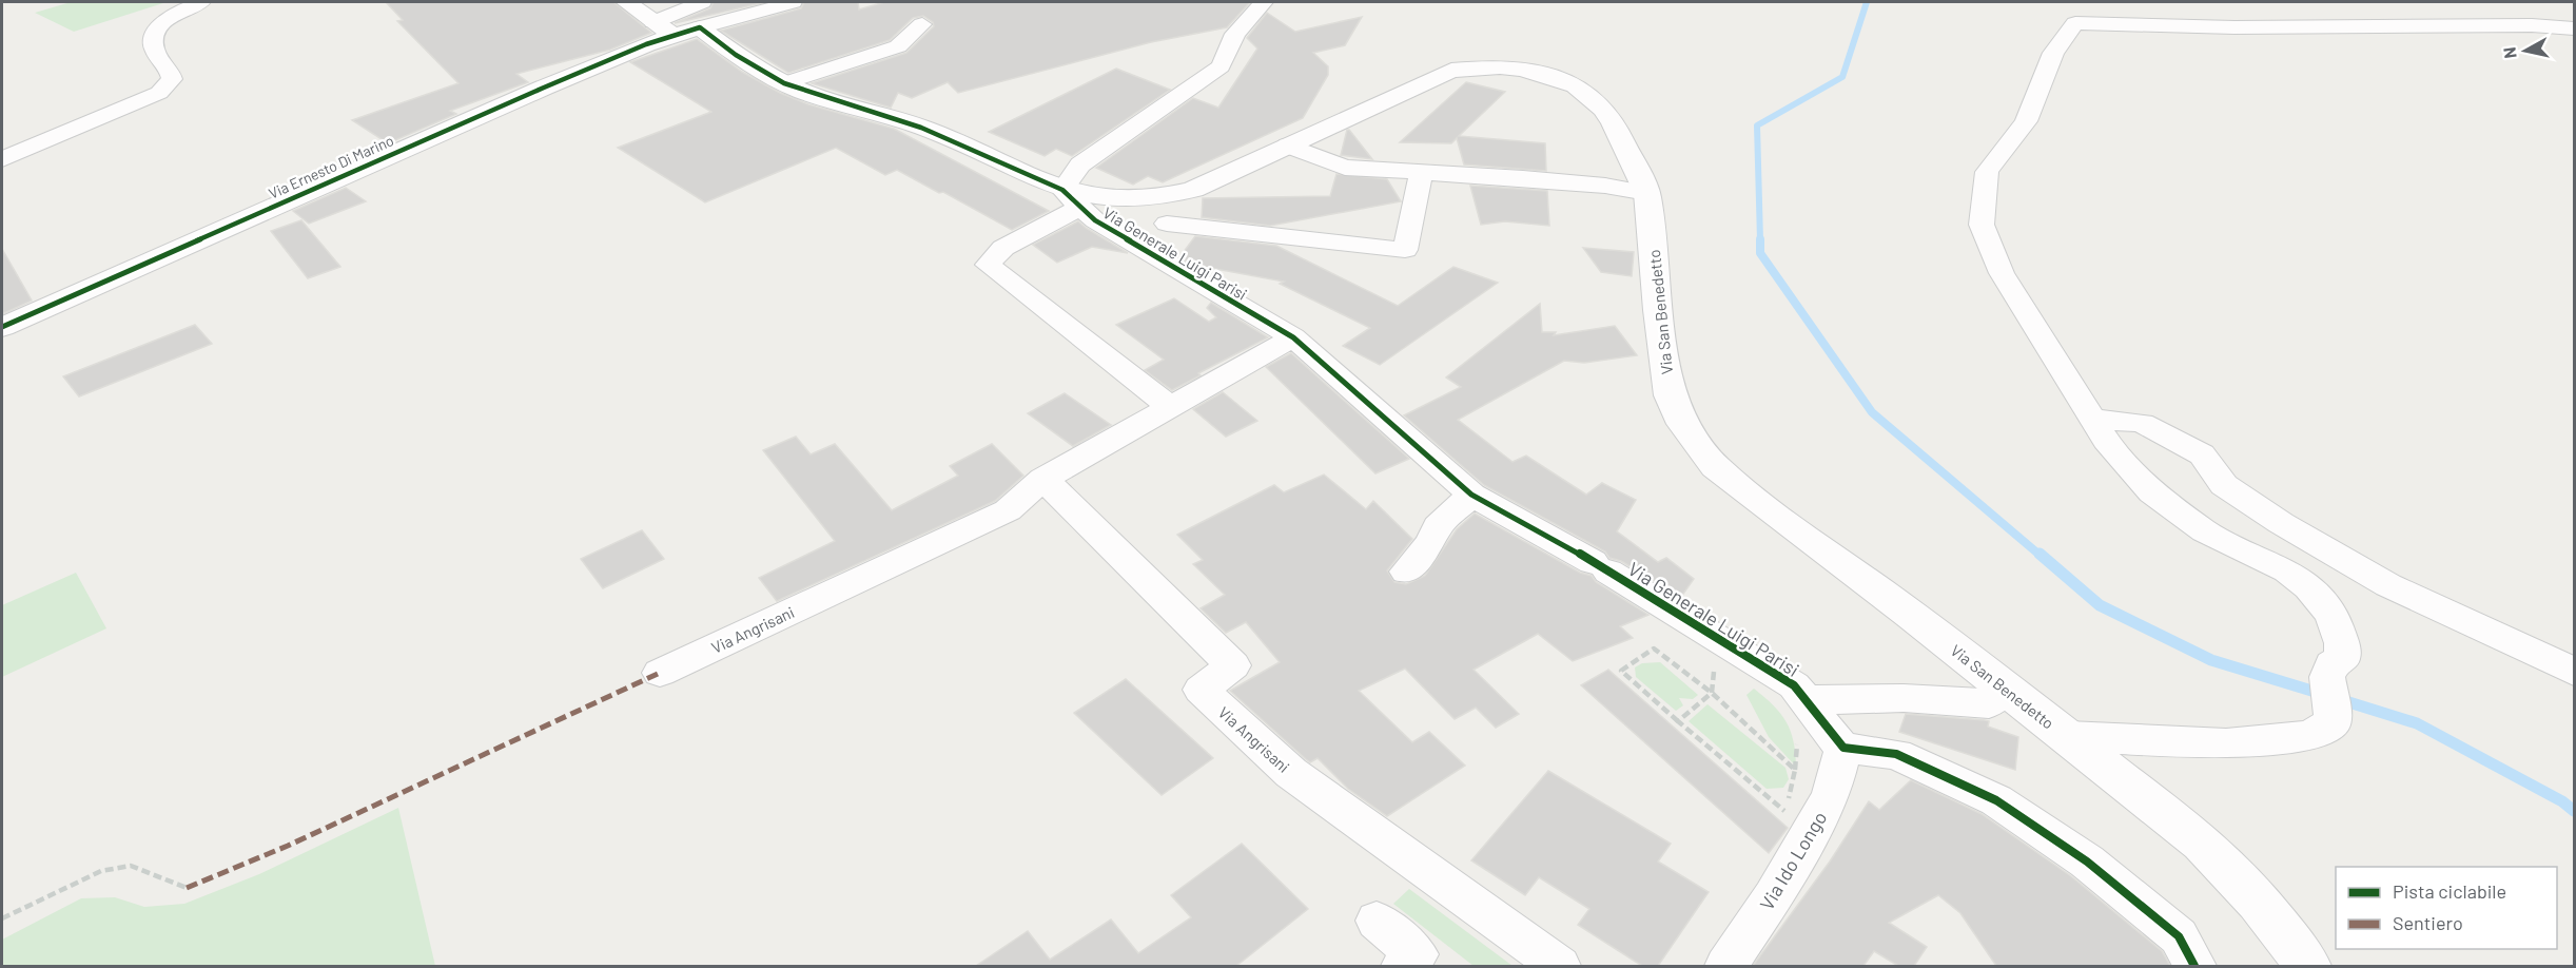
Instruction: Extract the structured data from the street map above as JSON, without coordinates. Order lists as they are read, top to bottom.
{
  "streets": {
    "street": [
      "Via Ernesto Di Marino",
      "Via Generale Luigi Parisi",
      "Via San Benedetto",
      "Via Angrisani",
      "Via Ido Longo"
    ]
  },
  "crossings": [
    ["Via Generale Luigi Parisi", "Via San Benedetto"],
    ["Via Generale Luigi Parisi", "Via Angrisani"],
    ["Via Generale Luigi Parisi", "Via Ido Longo"]
  ],
  "legend": ["Pista ciclabile", "Sentiero"],
  "north": "left"
}
